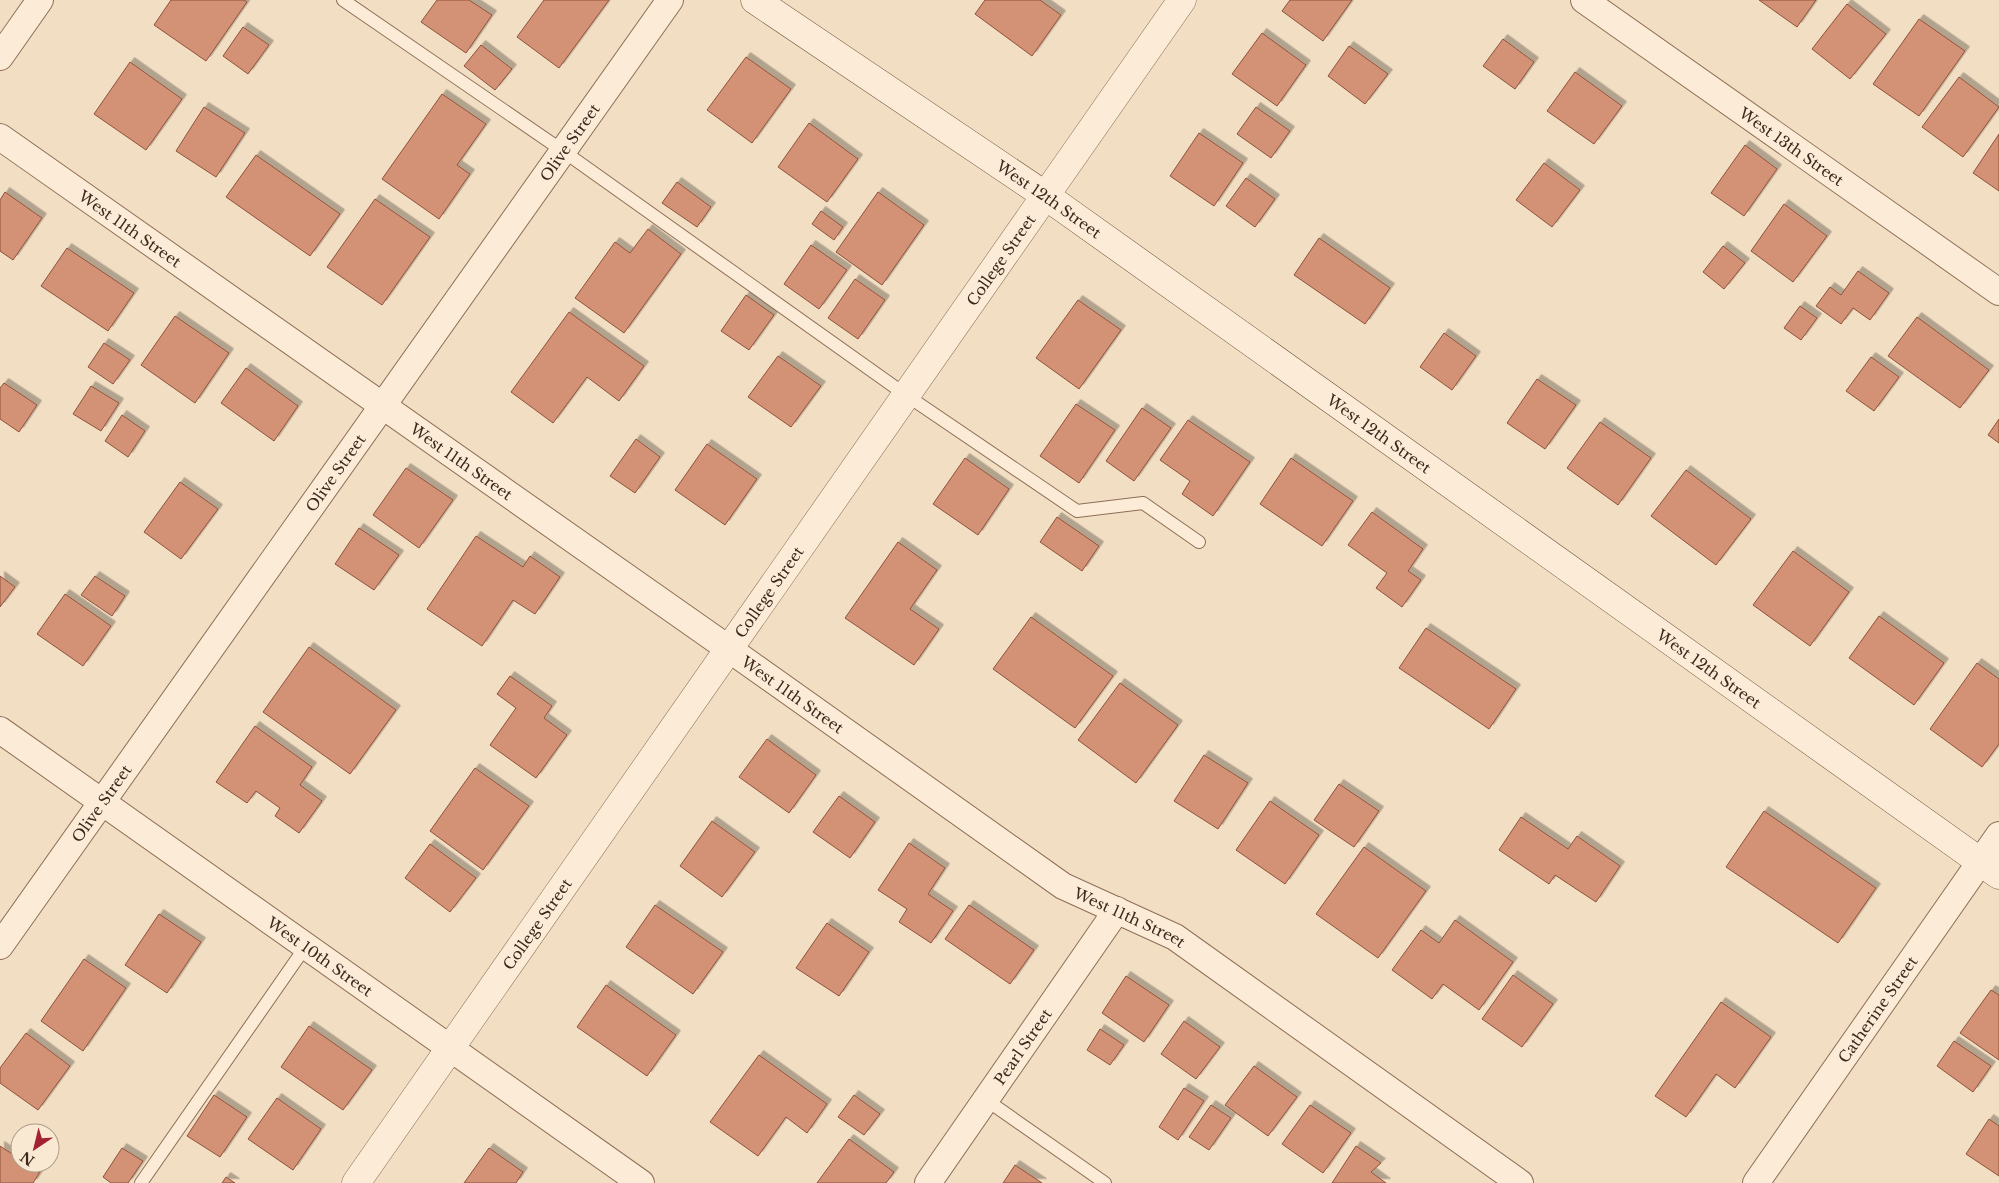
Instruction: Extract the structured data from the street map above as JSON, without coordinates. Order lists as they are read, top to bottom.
{
  "streets": {
    "main road": ["West 12th Street", "College Street"],
    "street": [
      "Olive Street",
      "West 13th Street",
      "West 11th Street",
      "West 10th Street",
      "Catherine Street",
      "Pearl Street"
    ]
  },
  "crossings": [
    ["Olive Street", "West 11th Street"],
    ["Olive Street", "West 10th Street"],
    ["West 12th Street", "College Street"],
    ["West 12th Street", "Catherine Street"],
    ["West 11th Street", "College Street"],
    ["West 11th Street", "Pearl Street"],
    ["College Street", "West 10th Street"]
  ],
  "north": "bottom left"
}
